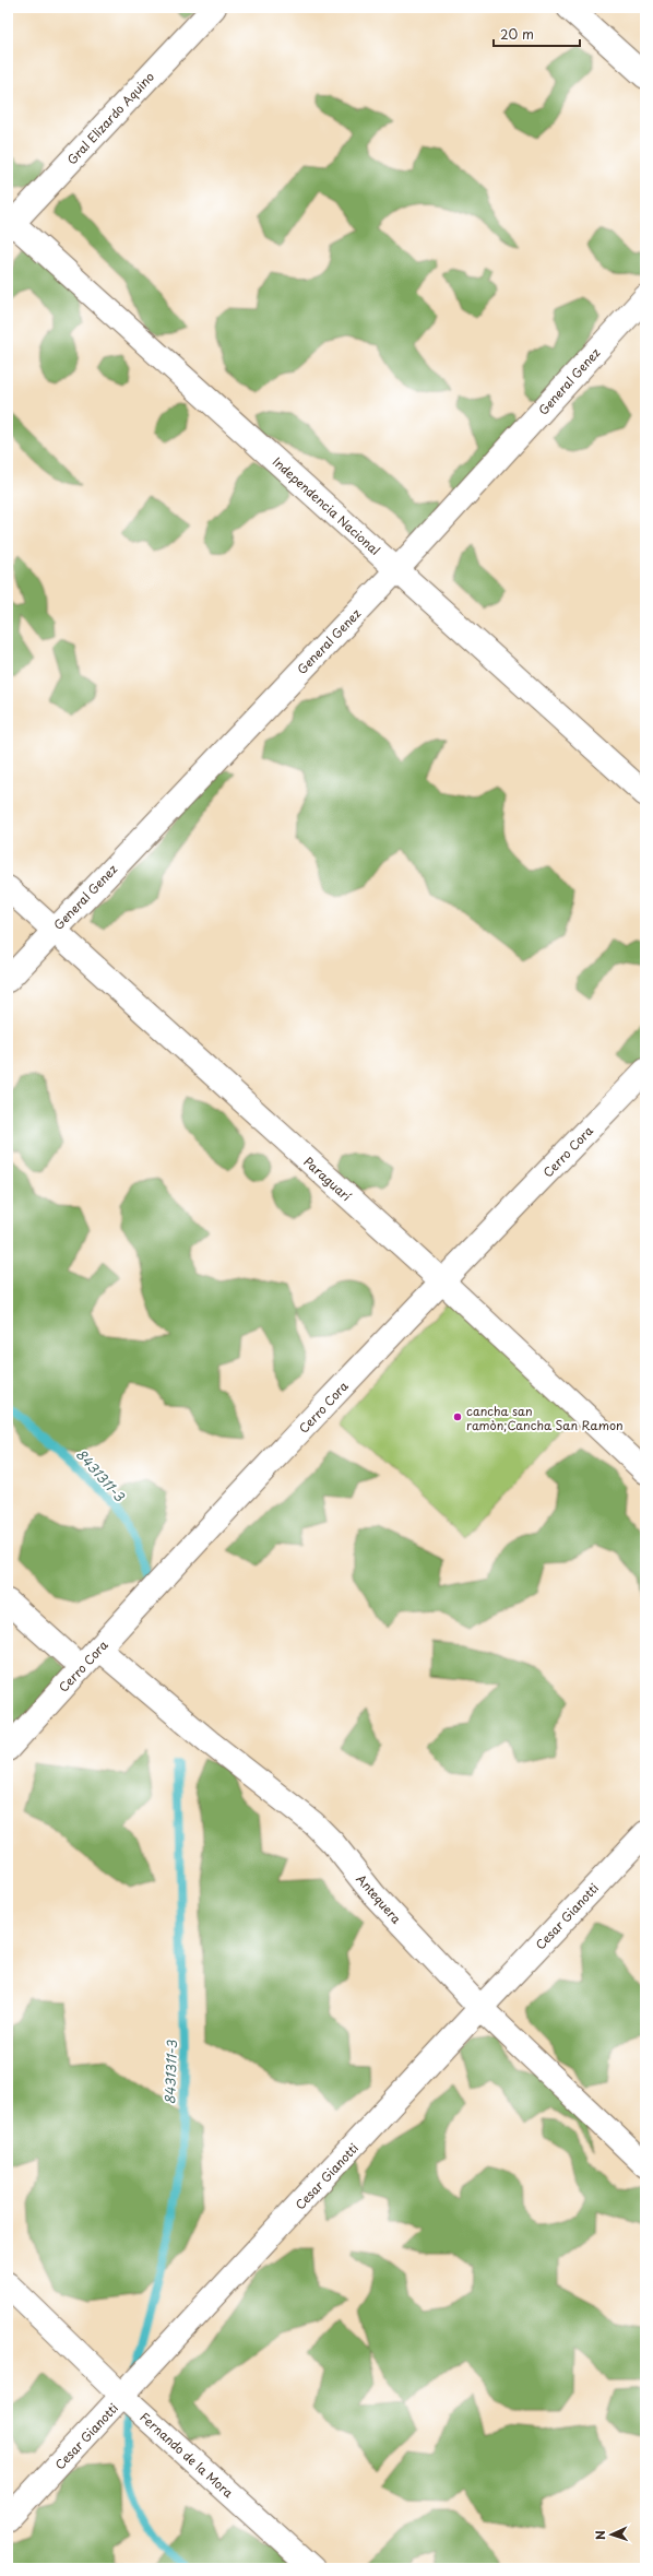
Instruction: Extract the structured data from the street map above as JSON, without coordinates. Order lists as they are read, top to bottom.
{
  "streets": {
    "street": [
      "Gral Elizardo Aquino",
      "General Genez",
      "Independencia Nacional",
      "Cerro Cora",
      "Paraguarí",
      "Antequera",
      "Cesar Gianotti",
      "Fernando de la Mora"
    ]
  },
  "crossings": [
    ["Gral Elizardo Aquino", "Independencia Nacional"],
    ["General Genez", "Independencia Nacional"],
    ["General Genez", "Paraguarí"],
    ["Cerro Cora", "Paraguarí"],
    ["Cerro Cora", "Antequera"],
    ["Antequera", "Cesar Gianotti"],
    ["Cesar Gianotti", "Fernando de la Mora"]
  ],
  "water": ["8431311-3"],
  "places": ["cancha san ramòn;Cancha San Ramon"],
  "scale_bar": "20 m",
  "north": "left"
}
